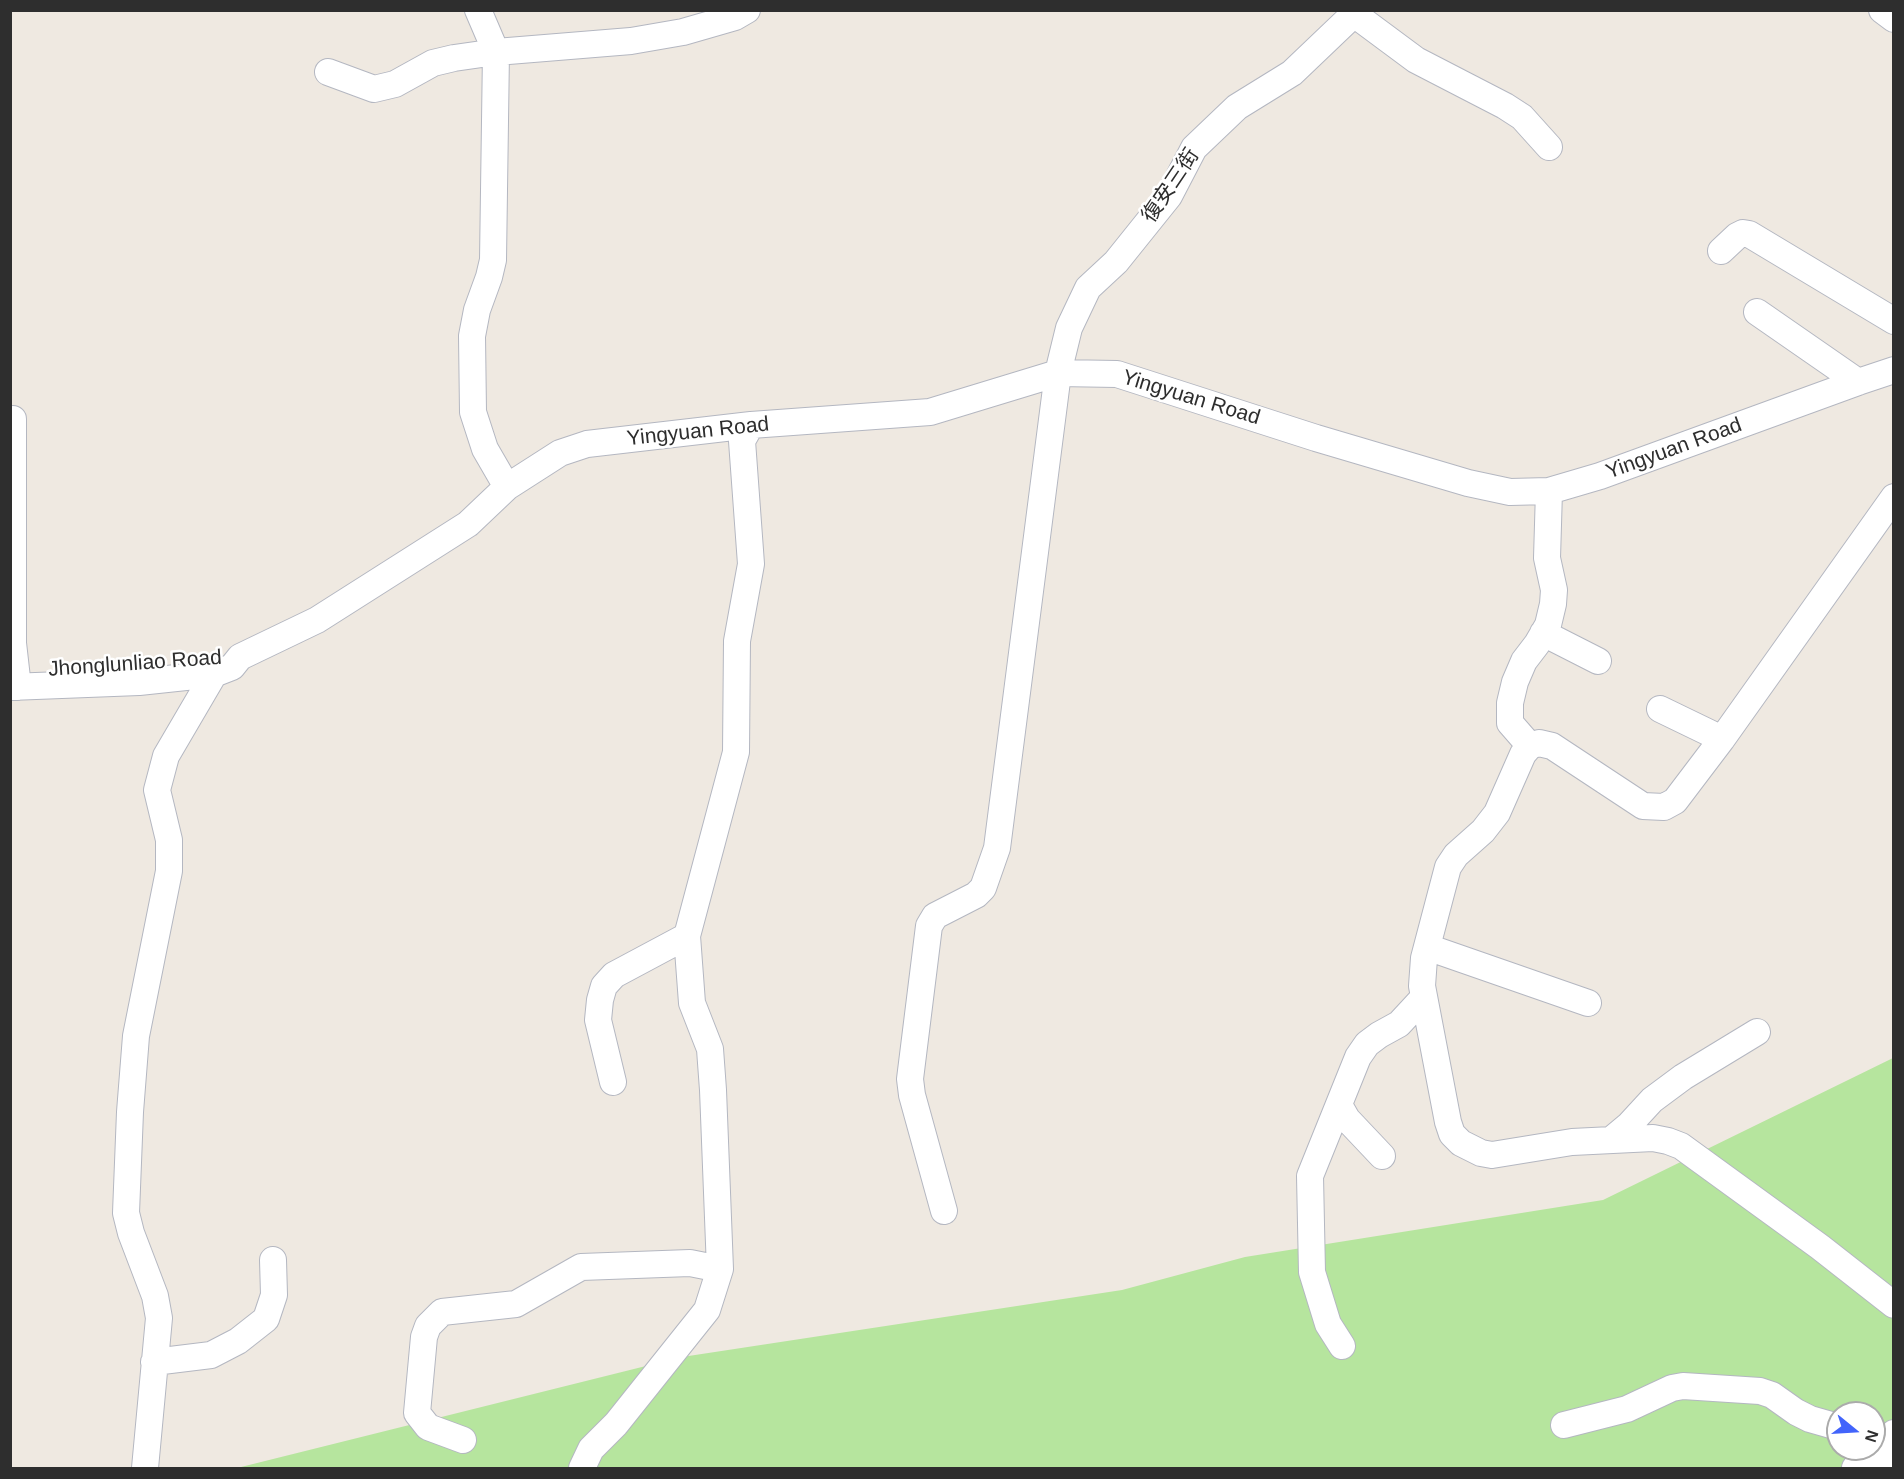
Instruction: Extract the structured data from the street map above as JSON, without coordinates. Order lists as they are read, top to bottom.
{
  "streets": {
    "street": ["復安三街", "Yingyuan Road", "Jhonglunliao Road"]
  },
  "crossings": [
    ["復安三街", "Yingyuan Road"],
    ["Yingyuan Road", "Jhonglunliao Road"]
  ],
  "north": "right"
}
